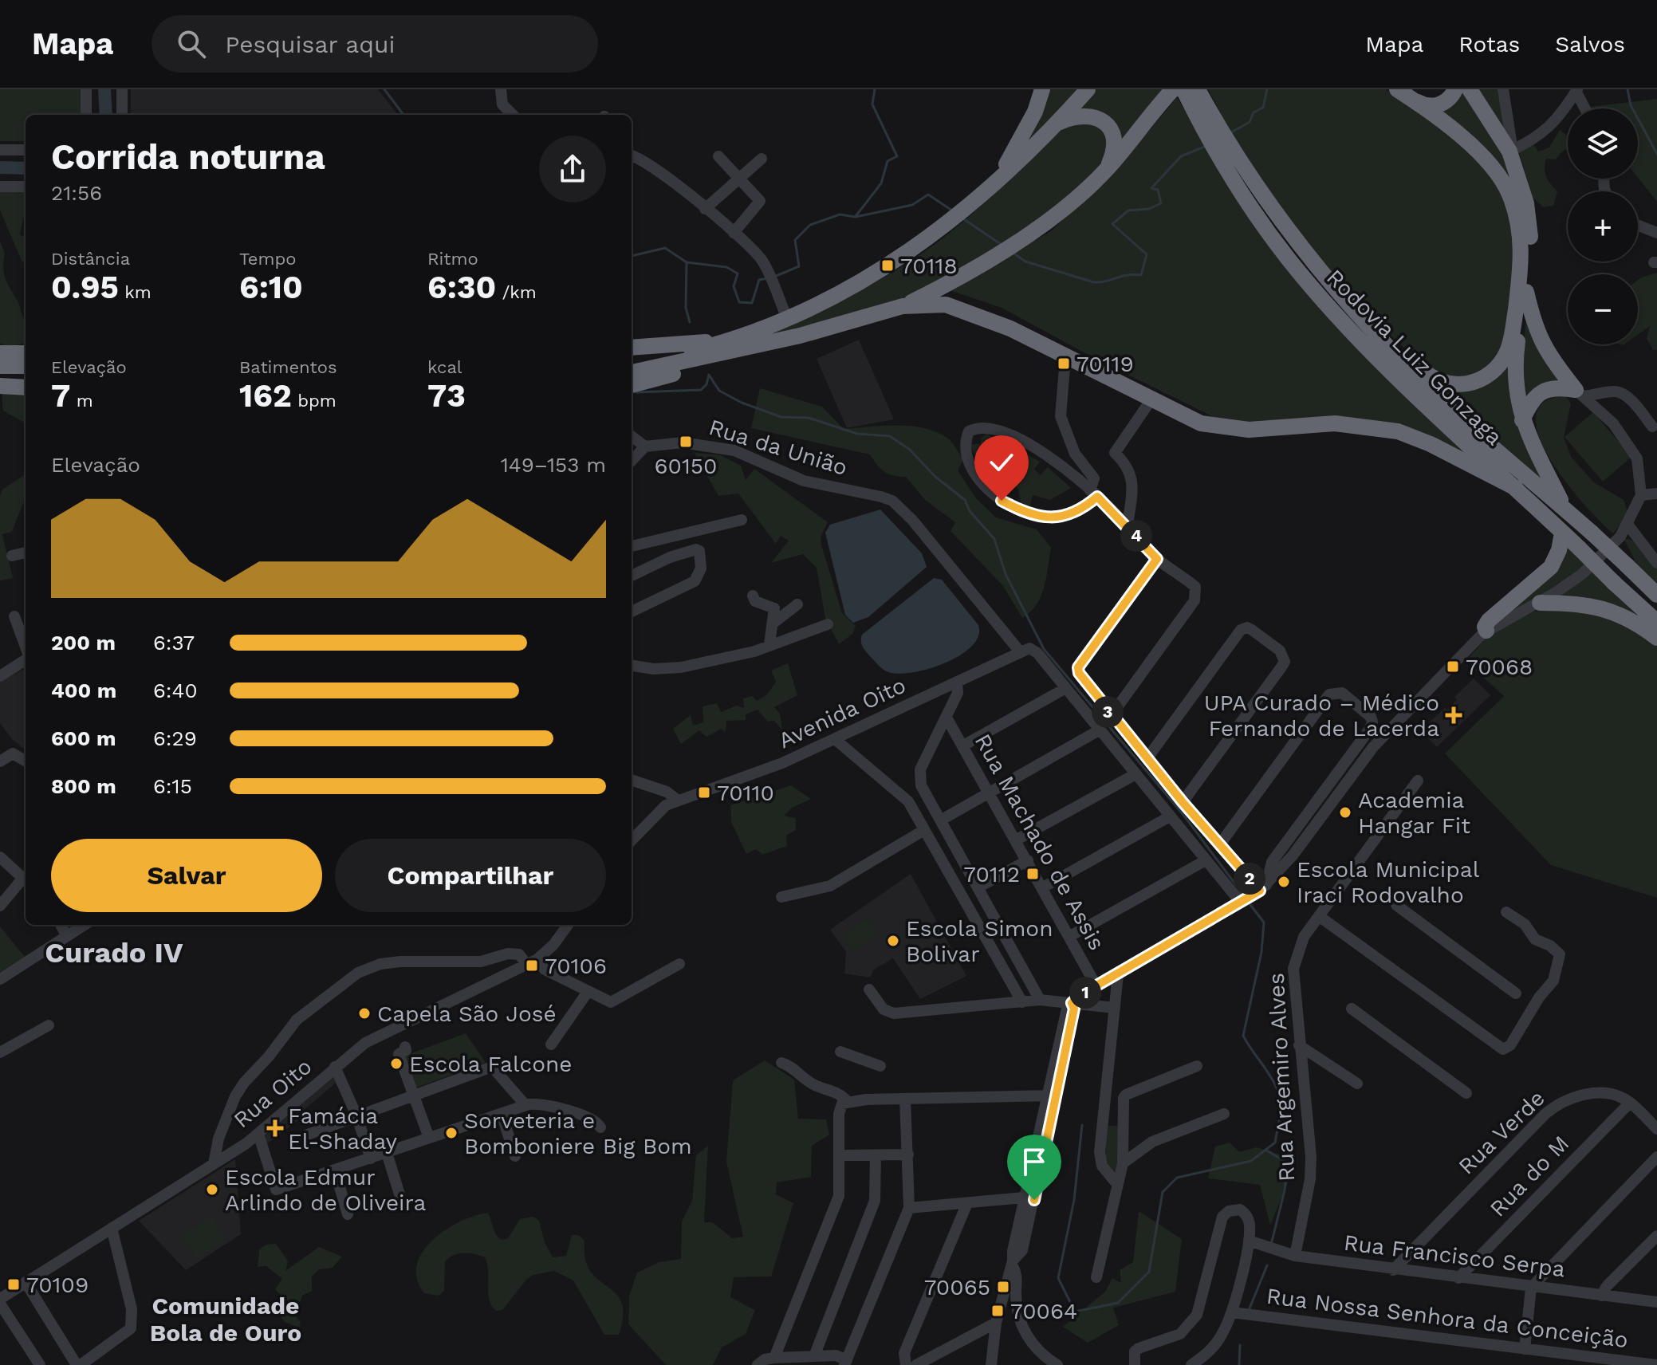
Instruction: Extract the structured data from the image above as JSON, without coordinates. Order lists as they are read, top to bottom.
{
  "streets": {
    "highway": ["Rodovia Luiz Gonzaga"],
    "street": [
      "Rua da União",
      "Avenida Oito",
      "Rua Machado de Assis",
      "Rua Argemiro Alves",
      "Rua Oito",
      "Rua Verde",
      "Rua do M",
      "Rua Francisco Serpa",
      "Rua Nossa Senhora da Conceição"
    ]
  },
  "crossings": [
    ["Rua da União", "Avenida Oito"],
    ["Rua Argemiro Alves", "Rua Francisco Serpa"],
    ["Rua Verde", "Rua do M"],
    ["Rua Verde", "Rua Francisco Serpa"],
    ["Rua do M", "Rua Francisco Serpa"]
  ],
  "districts": ["Curado IV", "Comunidade Bola de Ouro"],
  "places": {
    "transit": [
      "70118",
      "70119",
      "60150",
      "70068",
      "70110",
      "70112",
      "70106",
      "70109",
      "70065",
      "70064"
    ],
    "health": ["UPA Curado – Médico Fernando de Lacerda", "Famácia El-Shaday"],
    "other": [
      "Academia Hangar Fit",
      "Escola Municipal Iraci Rodovalho",
      "Escola Simon Bolivar",
      "Capela São José",
      "Escola Falcone",
      "Sorveteria e Bomboniere Big Bom",
      "Escola Edmur Arlindo de Oliveira"
    ]
  },
  "page": {
    "header": "Mapa",
    "search": "Pesquisar aqui",
    "nav": ["Mapa", "Rotas", "Salvos"],
    "map_buttons": ["+", "−"],
    "heading": ["Corrida noturna", "21:56"],
    "stats": [
      ["Distância", "0.95 km"],
      ["Tempo", "6:10"],
      ["Ritmo", "6:30 /km"],
      ["Elevação", "7 m"],
      ["Batimentos", "162 bpm"],
      ["kcal", "73"]
    ],
    "chart": ["Elevação", "149–153 m"],
    "pins": [
      "4",
      "3",
      "2",
      "1"
    ],
    "list": [
      {
        "name": "200 m",
        "note": "6:37"
      },
      {
        "name": "400 m",
        "note": "6:40"
      },
      {
        "name": "600 m",
        "note": "6:29"
      },
      {
        "name": "800 m",
        "note": "6:15"
      }
    ],
    "buttons": ["Salvar", "Compartilhar"]
  }
}
